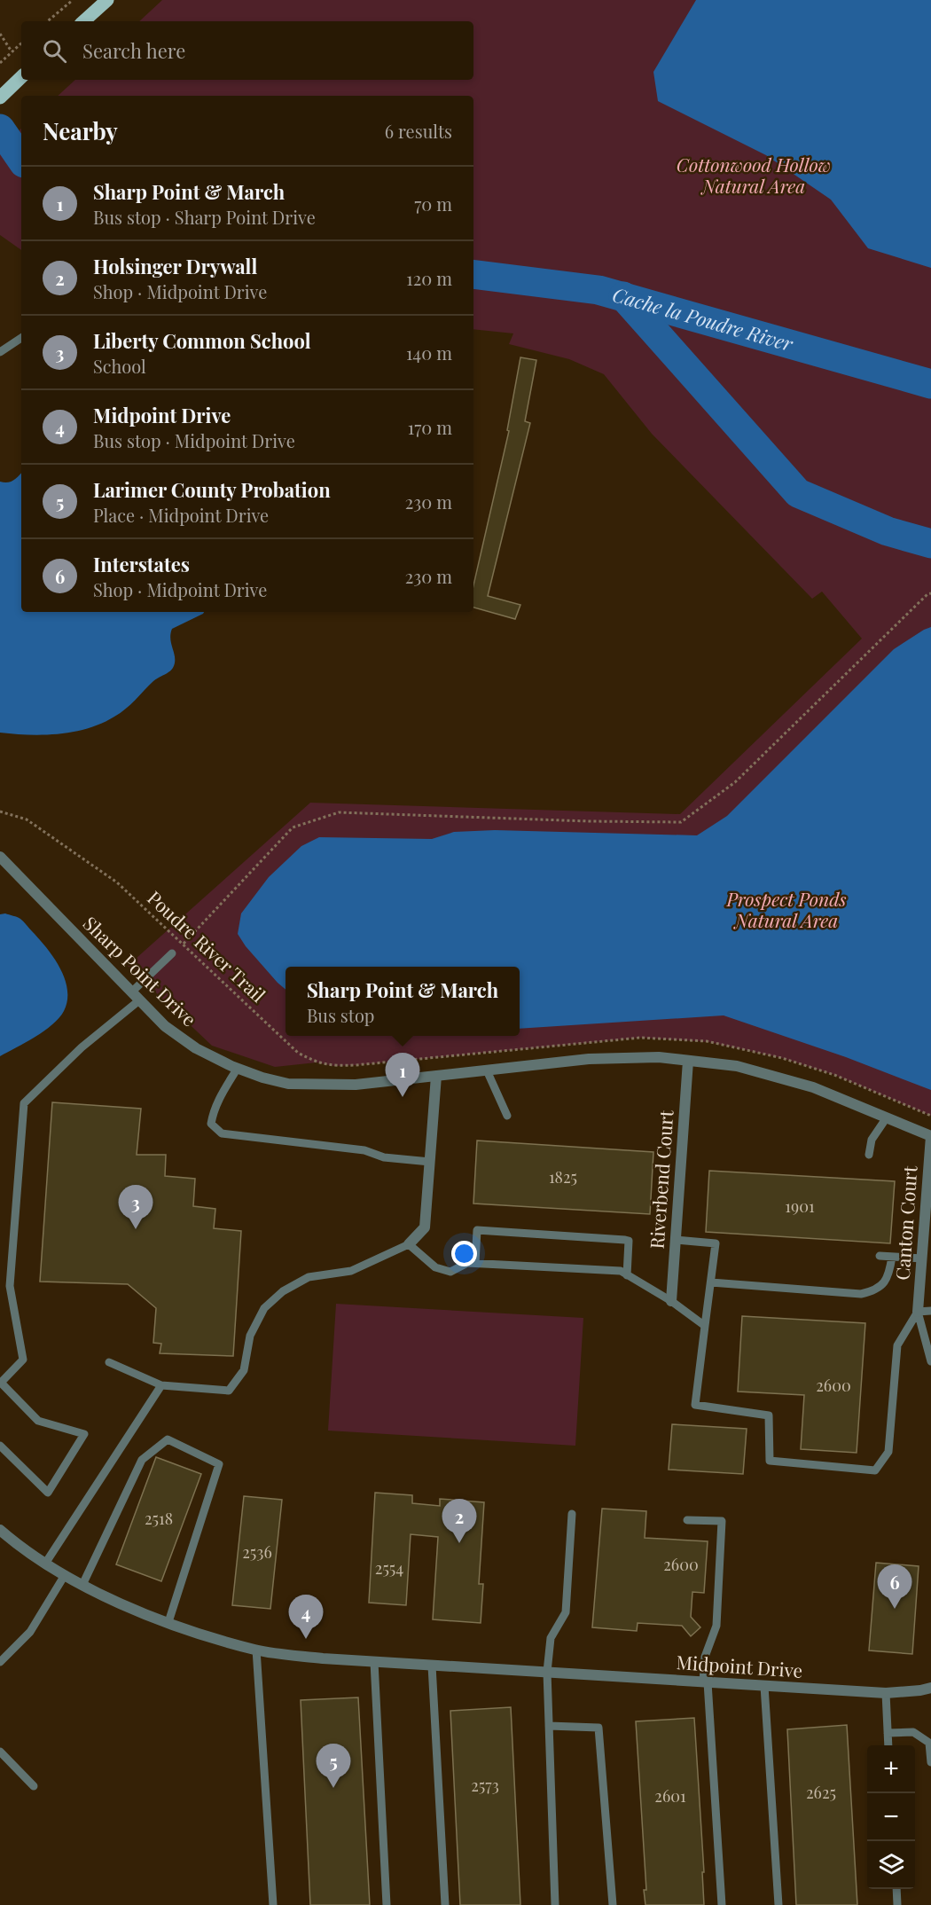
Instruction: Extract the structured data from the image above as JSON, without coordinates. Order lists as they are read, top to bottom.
{
  "streets": {
    "street": [
      "Sharp Point Drive",
      "Riverbend Court",
      "Canton Court",
      "Midpoint Drive"
    ],
    "path": ["Poudre River Trail"]
  },
  "crossings": [
    ["Sharp Point Drive", "Riverbend Court"],
    ["Sharp Point Drive", "Canton Court"]
  ],
  "water": ["Cache la Poudre River"],
  "parks": ["Cottonwood Hollow Natural Area", "Prospect Ponds Natural Area"],
  "house_numbers": [
    "1825",
    "1901",
    "2600",
    "2518",
    "2536",
    "2600",
    "2554",
    "2573",
    "2625",
    "2601"
  ],
  "page": {
    "search": "Search here",
    "heading": ["Nearby", "6 results"],
    "list": [
      {
        "mark": "1",
        "name": "Sharp Point & March",
        "note": "Bus stop · Sharp Point Drive",
        "value": "70 m"
      },
      {
        "mark": "2",
        "name": "Holsinger Drywall",
        "note": "Shop · Midpoint Drive",
        "value": "120 m"
      },
      {
        "mark": "3",
        "name": "Liberty Common School",
        "note": "School",
        "value": "140 m"
      },
      {
        "mark": "4",
        "name": "Midpoint Drive",
        "note": "Bus stop · Midpoint Drive",
        "value": "170 m"
      },
      {
        "mark": "5",
        "name": "Larimer County Probation",
        "note": "Place · Midpoint Drive",
        "value": "230 m"
      },
      {
        "mark": "6",
        "name": "Interstates",
        "note": "Shop · Midpoint Drive",
        "value": "230 m"
      }
    ],
    "popup": ["Sharp Point & March", "Bus stop"],
    "pins": [
      "1",
      "3",
      "2",
      "6",
      "4",
      "5"
    ],
    "map_buttons": ["+", "−"]
  }
}
